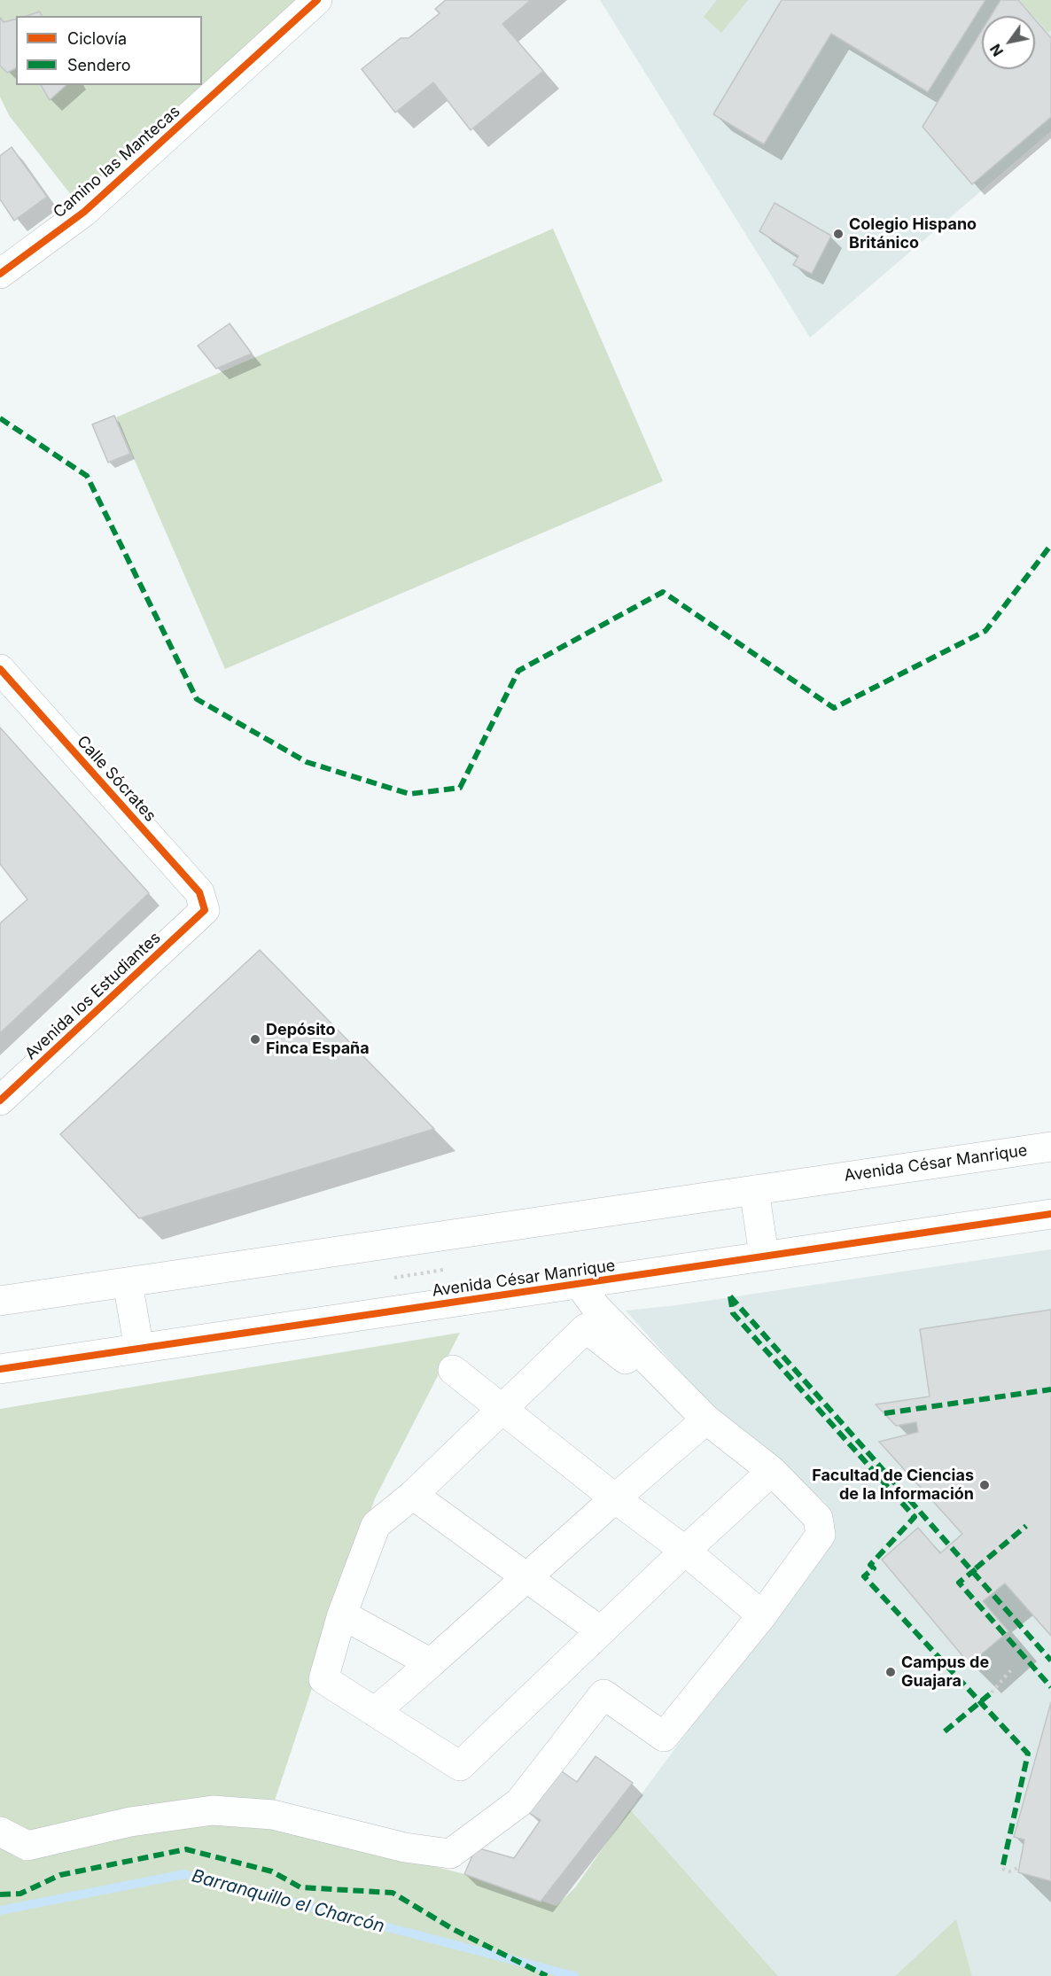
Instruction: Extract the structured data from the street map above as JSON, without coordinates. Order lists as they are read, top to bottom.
{
  "streets": {
    "street": [
      "Camino las Mantecas",
      "Calle Sócrates",
      "Avenida los Estudiantes",
      "Avenida César Manrique"
    ]
  },
  "crossings": [
    ["Calle Sócrates", "Avenida los Estudiantes"]
  ],
  "water": ["Barranquillo el Charcón"],
  "places": [
    "Colegio Hispano Británico",
    "Depósito Finca España",
    "Facultad de Ciencias de la Información",
    "Campus de Guajara"
  ],
  "legend": ["Ciclovía", "Sendero"],
  "north": "bottom left"
}
